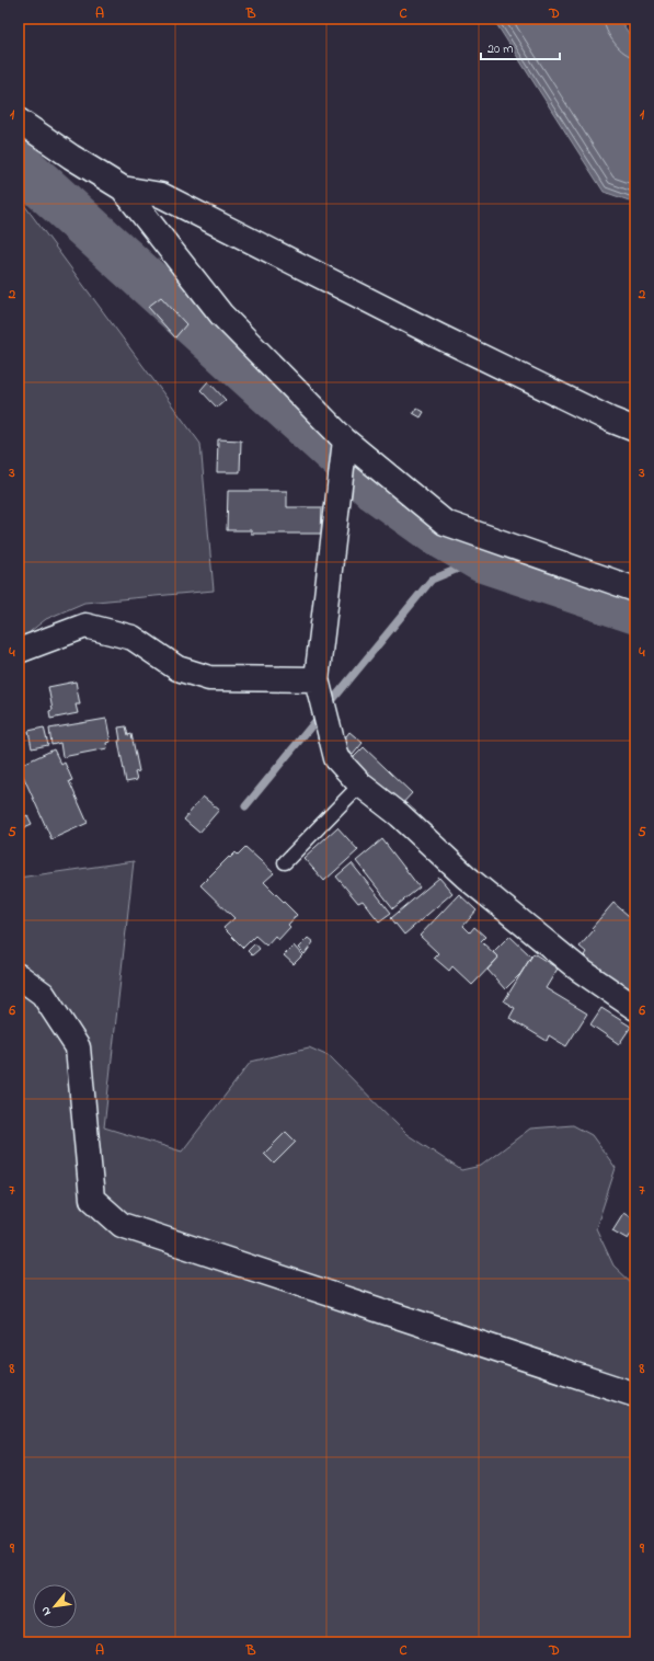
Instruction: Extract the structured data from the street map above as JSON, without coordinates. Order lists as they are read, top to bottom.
{
  "scale_bar": "20 m",
  "north": "bottom left",
  "grid": {
    "columns": [
      "A",
      "B",
      "C",
      "D"
    ],
    "rows": [
      "1",
      "2",
      "3",
      "4",
      "5",
      "6",
      "7",
      "8",
      "9"
    ]
  }
}
